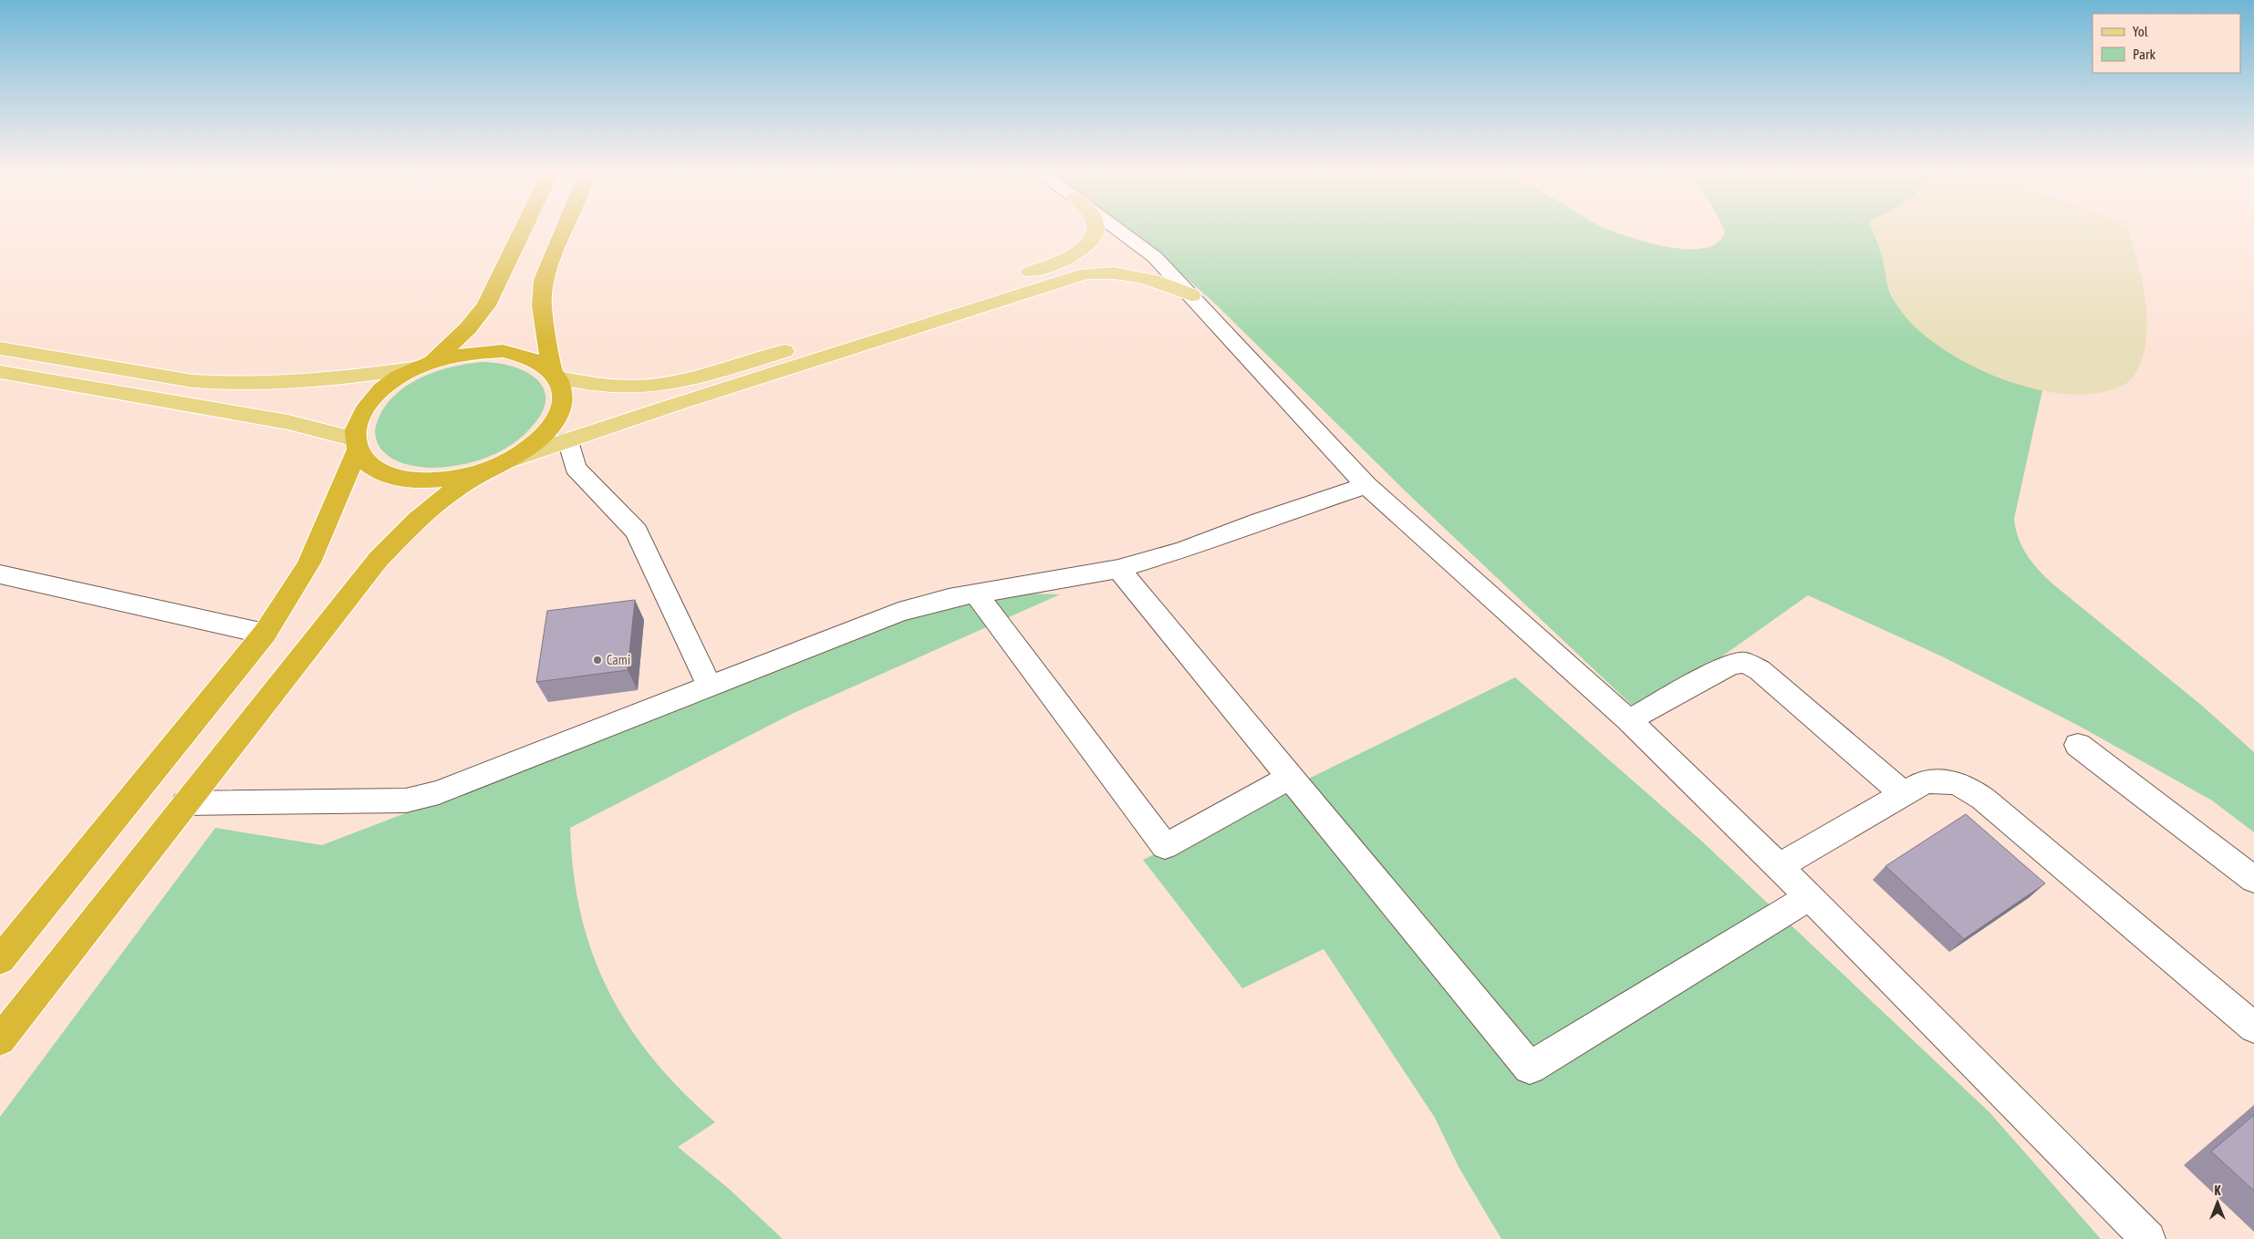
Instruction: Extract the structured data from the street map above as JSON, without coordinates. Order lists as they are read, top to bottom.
{
  "places": ["Cami"],
  "legend": ["Yol", "Park"],
  "north": "top"
}
